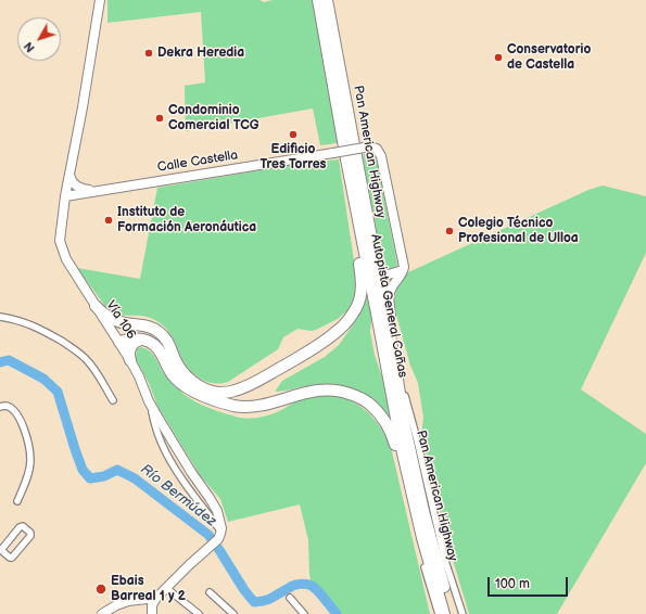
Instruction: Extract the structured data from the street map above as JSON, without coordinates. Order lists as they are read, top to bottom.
{
  "streets": {
    "highway": ["Pan American Highway", "Autopista General Cañas"],
    "main road": ["Calle Castella", "Vía 106"]
  },
  "crossings": [
    ["Calle Castella", "Vía 106"]
  ],
  "water": ["Río Bermúdez"],
  "places": [
    "Dekra Heredia",
    "Conservatorio de Castella",
    "Condominio Comercial TCG",
    "Edificio Tres Torres",
    "Instituto de Formación Aeronáutica",
    "Colegio Técnico Profesional de Ulloa",
    "Ebais Barreal 1 y 2"
  ],
  "scale_bar": "100 m",
  "north": "bottom left"
}
